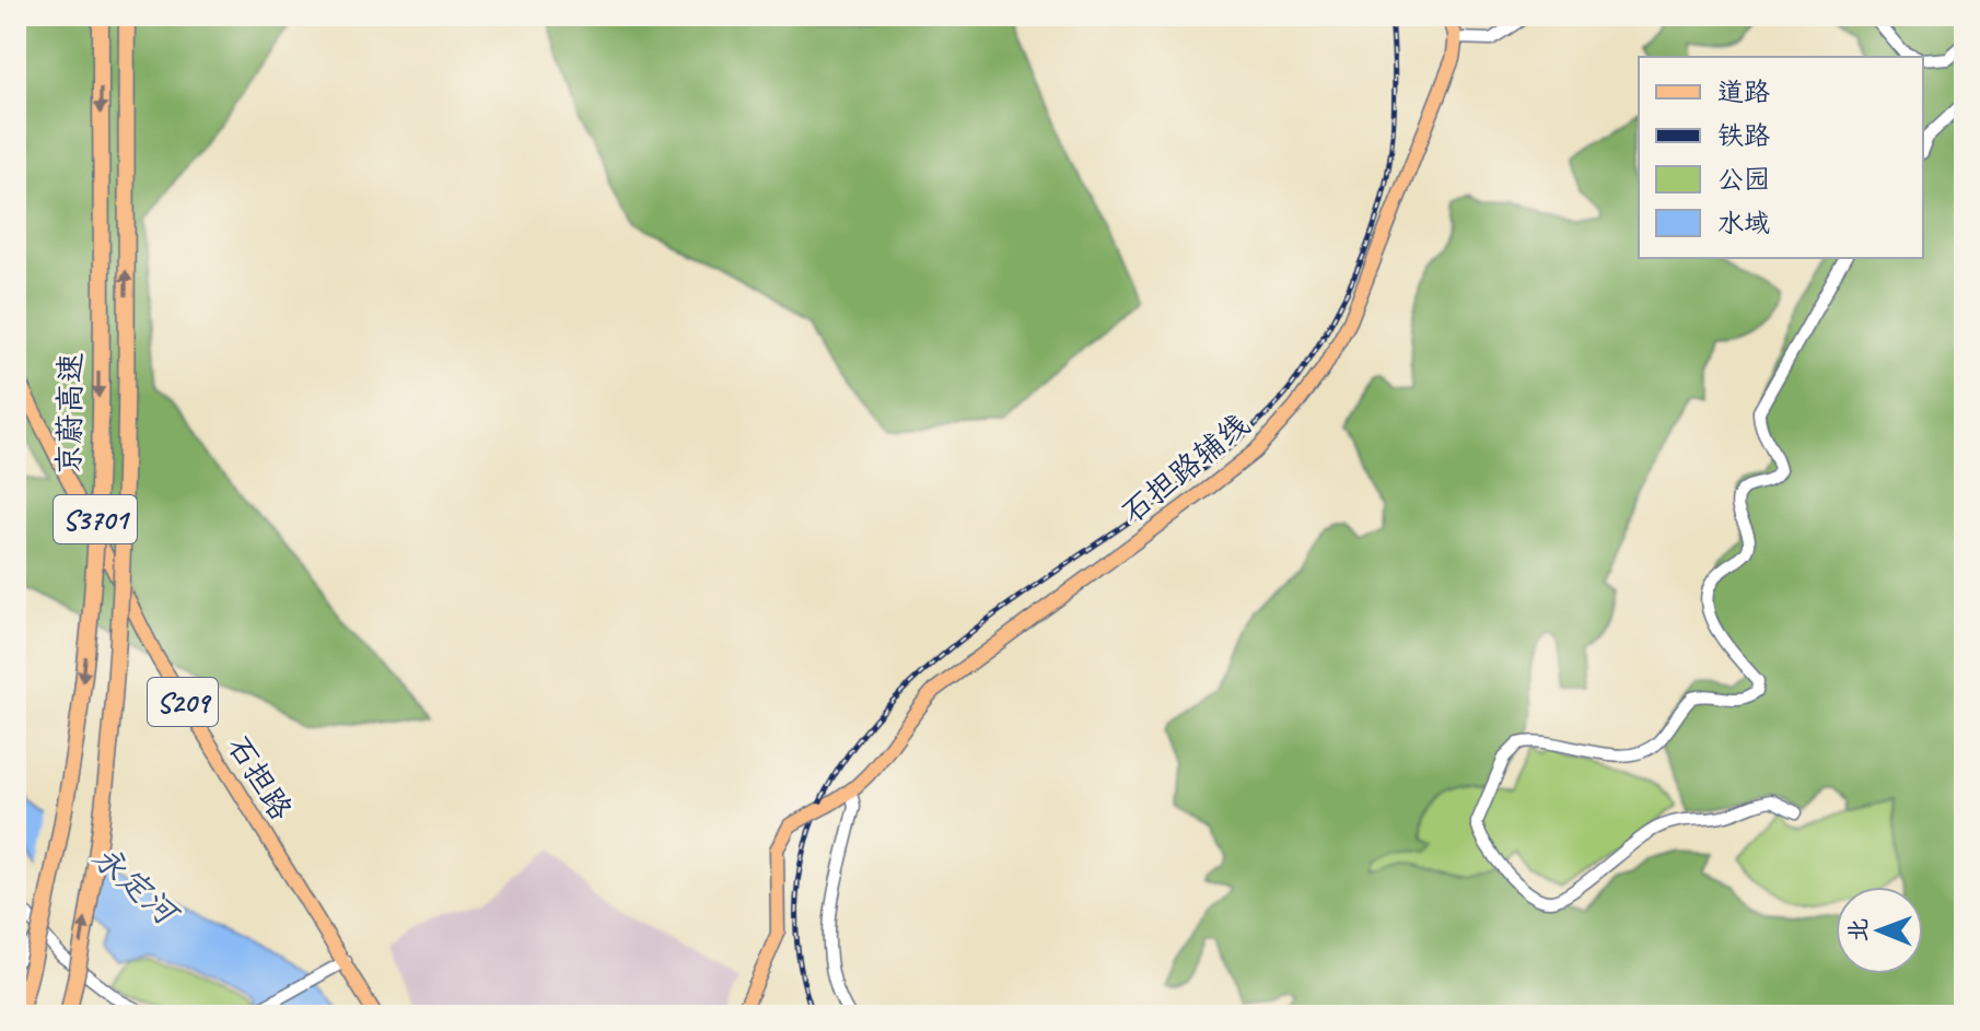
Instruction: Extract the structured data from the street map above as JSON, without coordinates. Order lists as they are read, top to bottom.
{
  "streets": {
    "highway": ["京蔚高速", "S3701"],
    "main road": ["石担路辅线", "S209", "石担路"]
  },
  "water": ["永定河"],
  "legend": [
    "道路",
    "铁路",
    "公园",
    "水域"
  ],
  "north": "left"
}
